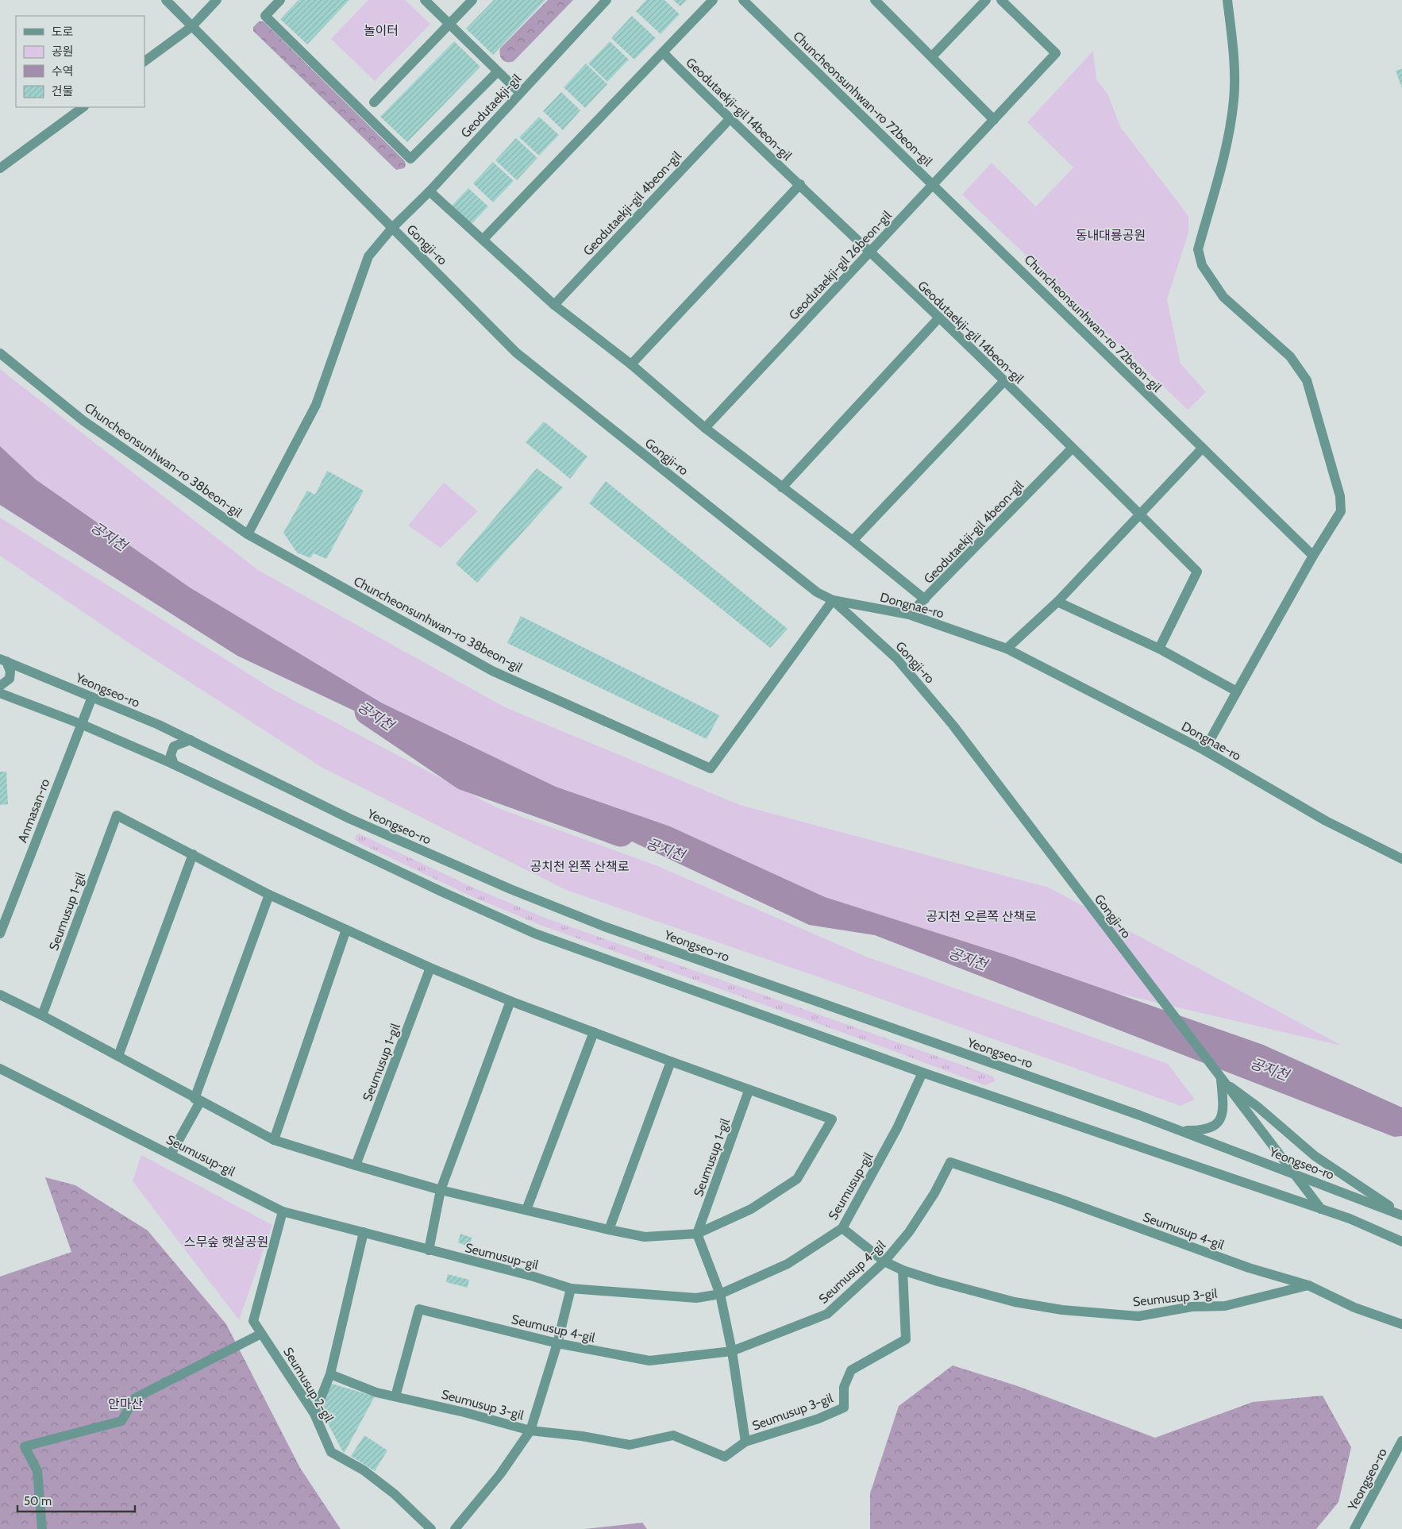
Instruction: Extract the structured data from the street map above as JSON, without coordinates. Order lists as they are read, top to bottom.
{
  "streets": {
    "street": [
      "Chuncheonsunhwan-ro 72beon-gil",
      "Geodutaekji-gil",
      "Geodutaekji-gil 14beon-gil",
      "Geodutaekji-gil 4beon-gil",
      "Gongji-ro",
      "Geodutaekji-gil 26beon-gil",
      "Chuncheonsunhwan-ro 38beon-gil",
      "Dongnae-ro",
      "Yeongseo-ro",
      "Anmasan-ro",
      "Seumusup 1-gil",
      "Seumusup-gil",
      "Seumusup 4-gil",
      "Seumusup 3-gil",
      "Seumusup 2-gil"
    ]
  },
  "crossings": [
    ["Chuncheonsunhwan-ro 72beon-gil", "Geodutaekji-gil 26beon-gil"],
    ["Geodutaekji-gil", "Geodutaekji-gil 4beon-gil"],
    ["Geodutaekji-gil", "Gongji-ro"],
    ["Geodutaekji-gil 14beon-gil", "Geodutaekji-gil 4beon-gil"],
    ["Geodutaekji-gil 14beon-gil", "Geodutaekji-gil 26beon-gil"],
    ["Geodutaekji-gil 4beon-gil", "Geodutaekji-gil 26beon-gil"],
    ["Gongji-ro", "Chuncheonsunhwan-ro 38beon-gil"],
    ["Gongji-ro", "Dongnae-ro"],
    ["Gongji-ro", "Yeongseo-ro"],
    ["Chuncheonsunhwan-ro 38beon-gil", "Dongnae-ro"],
    ["Yeongseo-ro", "Anmasan-ro"],
    ["Seumusup-gil", "Seumusup 2-gil"],
    ["Seumusup 4-gil", "Seumusup 3-gil"]
  ],
  "water": ["공지천"],
  "parks": [
    "놀이터",
    "동내대룡공원",
    "공치천 왼쪽 산책로",
    "공지천 오른쪽 산책로",
    "스무숲 햇살공원",
    "안마산"
  ],
  "legend": [
    "도로",
    "공원",
    "수역",
    "건물"
  ],
  "scale_bar": "50 m"
}
